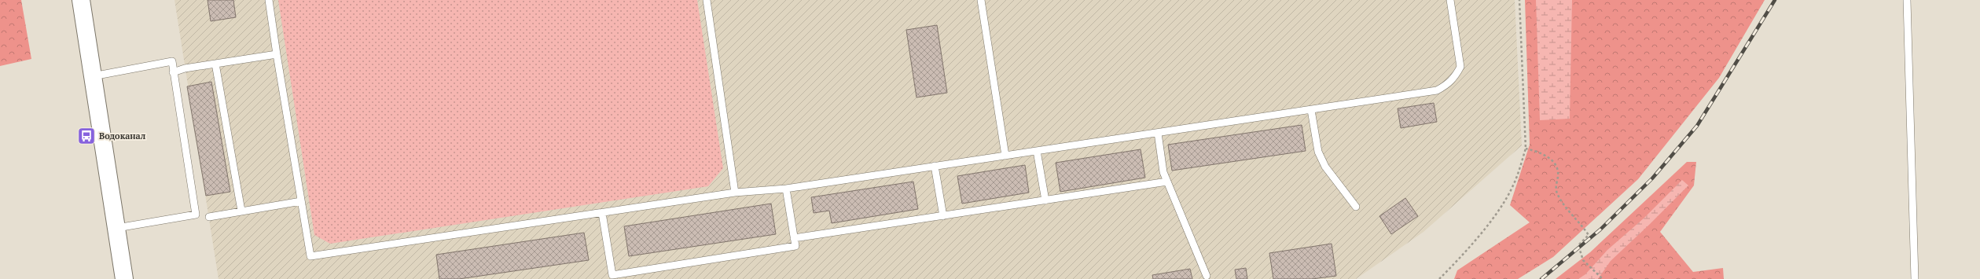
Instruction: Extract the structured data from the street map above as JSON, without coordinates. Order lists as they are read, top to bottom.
{
  "places": {
    "bus stop": ["Водоканал"]
  }
}
